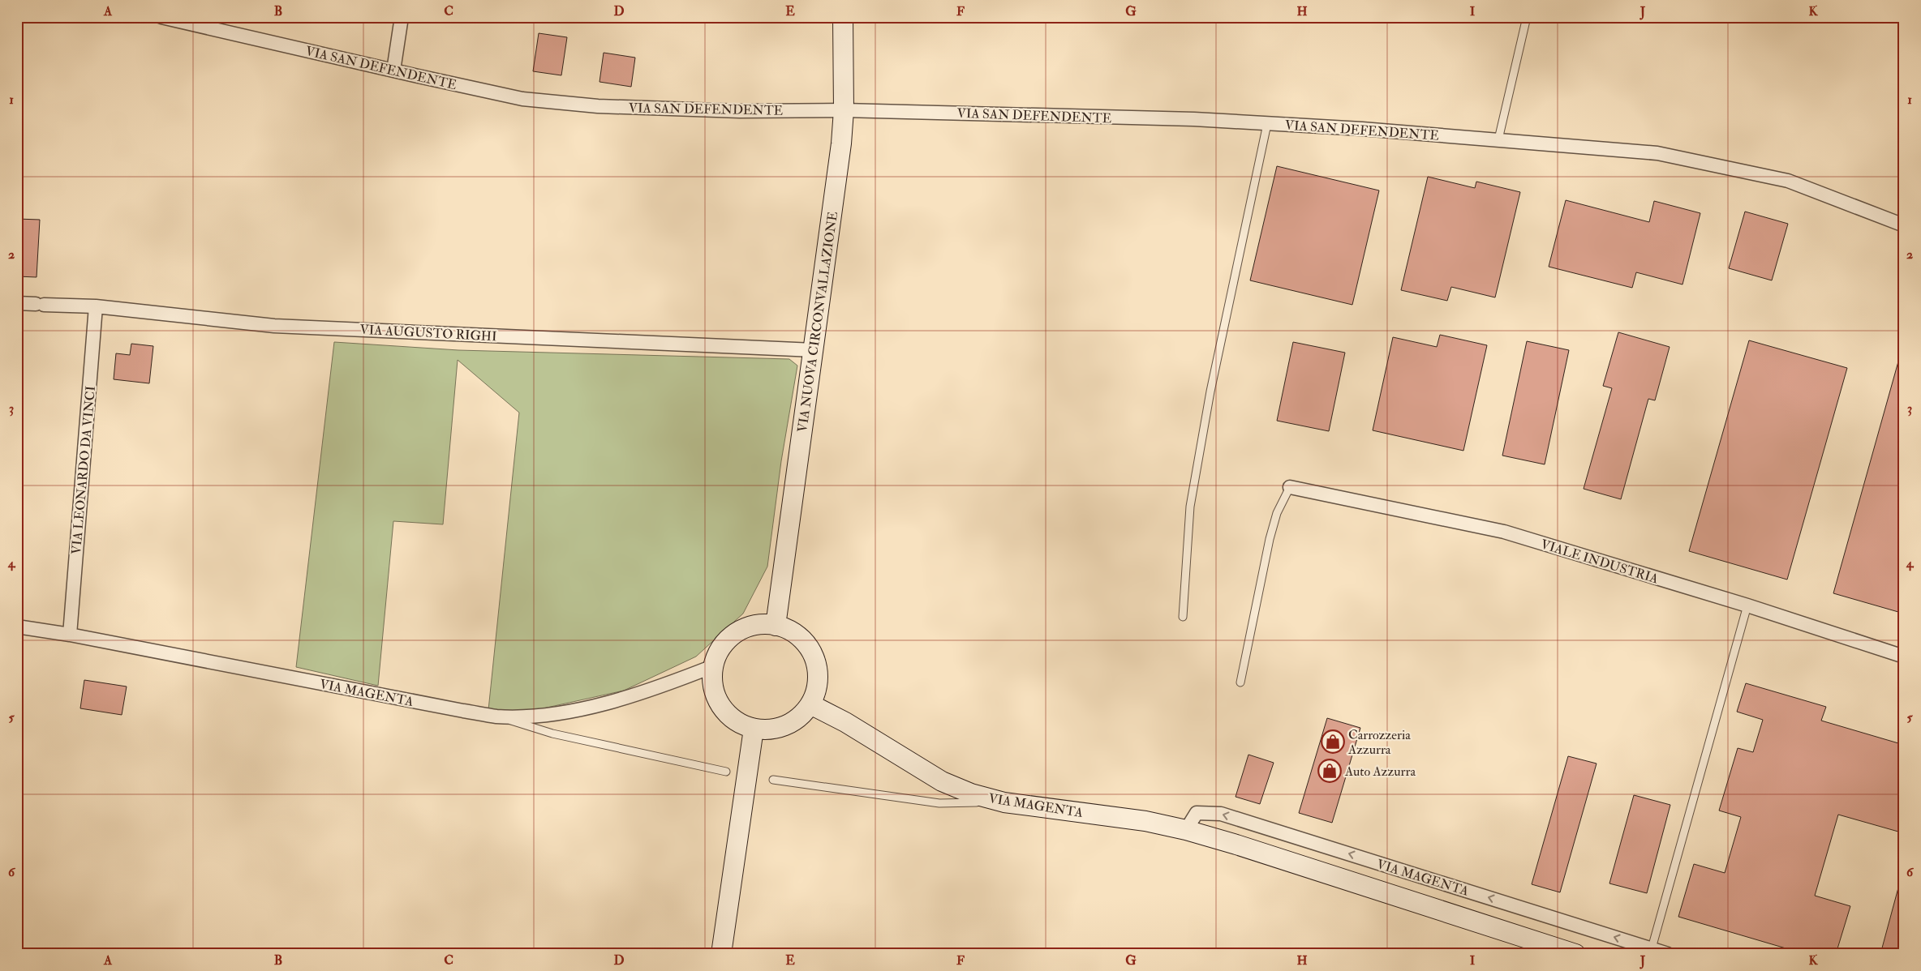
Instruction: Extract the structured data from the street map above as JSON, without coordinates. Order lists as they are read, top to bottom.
{
  "streets": {
    "street": [
      "VIA SAN DEFENDENTE",
      "VIA NUOVA CIRCONVALLAZIONE",
      "VIA AUGUSTO RIGHI",
      "VIA LEONARDO DA VINCI",
      "VIALE INDUSTRIA",
      "VIA MAGENTA"
    ]
  },
  "crossings": [
    ["VIA SAN DEFENDENTE", "VIA NUOVA CIRCONVALLAZIONE"],
    ["VIA NUOVA CIRCONVALLAZIONE", "VIA AUGUSTO RIGHI"],
    ["VIA NUOVA CIRCONVALLAZIONE", "VIA MAGENTA"],
    ["VIA AUGUSTO RIGHI", "VIA LEONARDO DA VINCI"],
    ["VIA LEONARDO DA VINCI", "VIA MAGENTA"]
  ],
  "places": {
    "shop": ["Carrozzeria Azzurra", "Auto Azzurra"]
  },
  "grid": {
    "columns": [
      "A",
      "B",
      "C",
      "D",
      "E",
      "F",
      "G",
      "H",
      "I",
      "J",
      "K"
    ],
    "rows": [
      "1",
      "2",
      "3",
      "4",
      "5",
      "6"
    ]
  }
}
